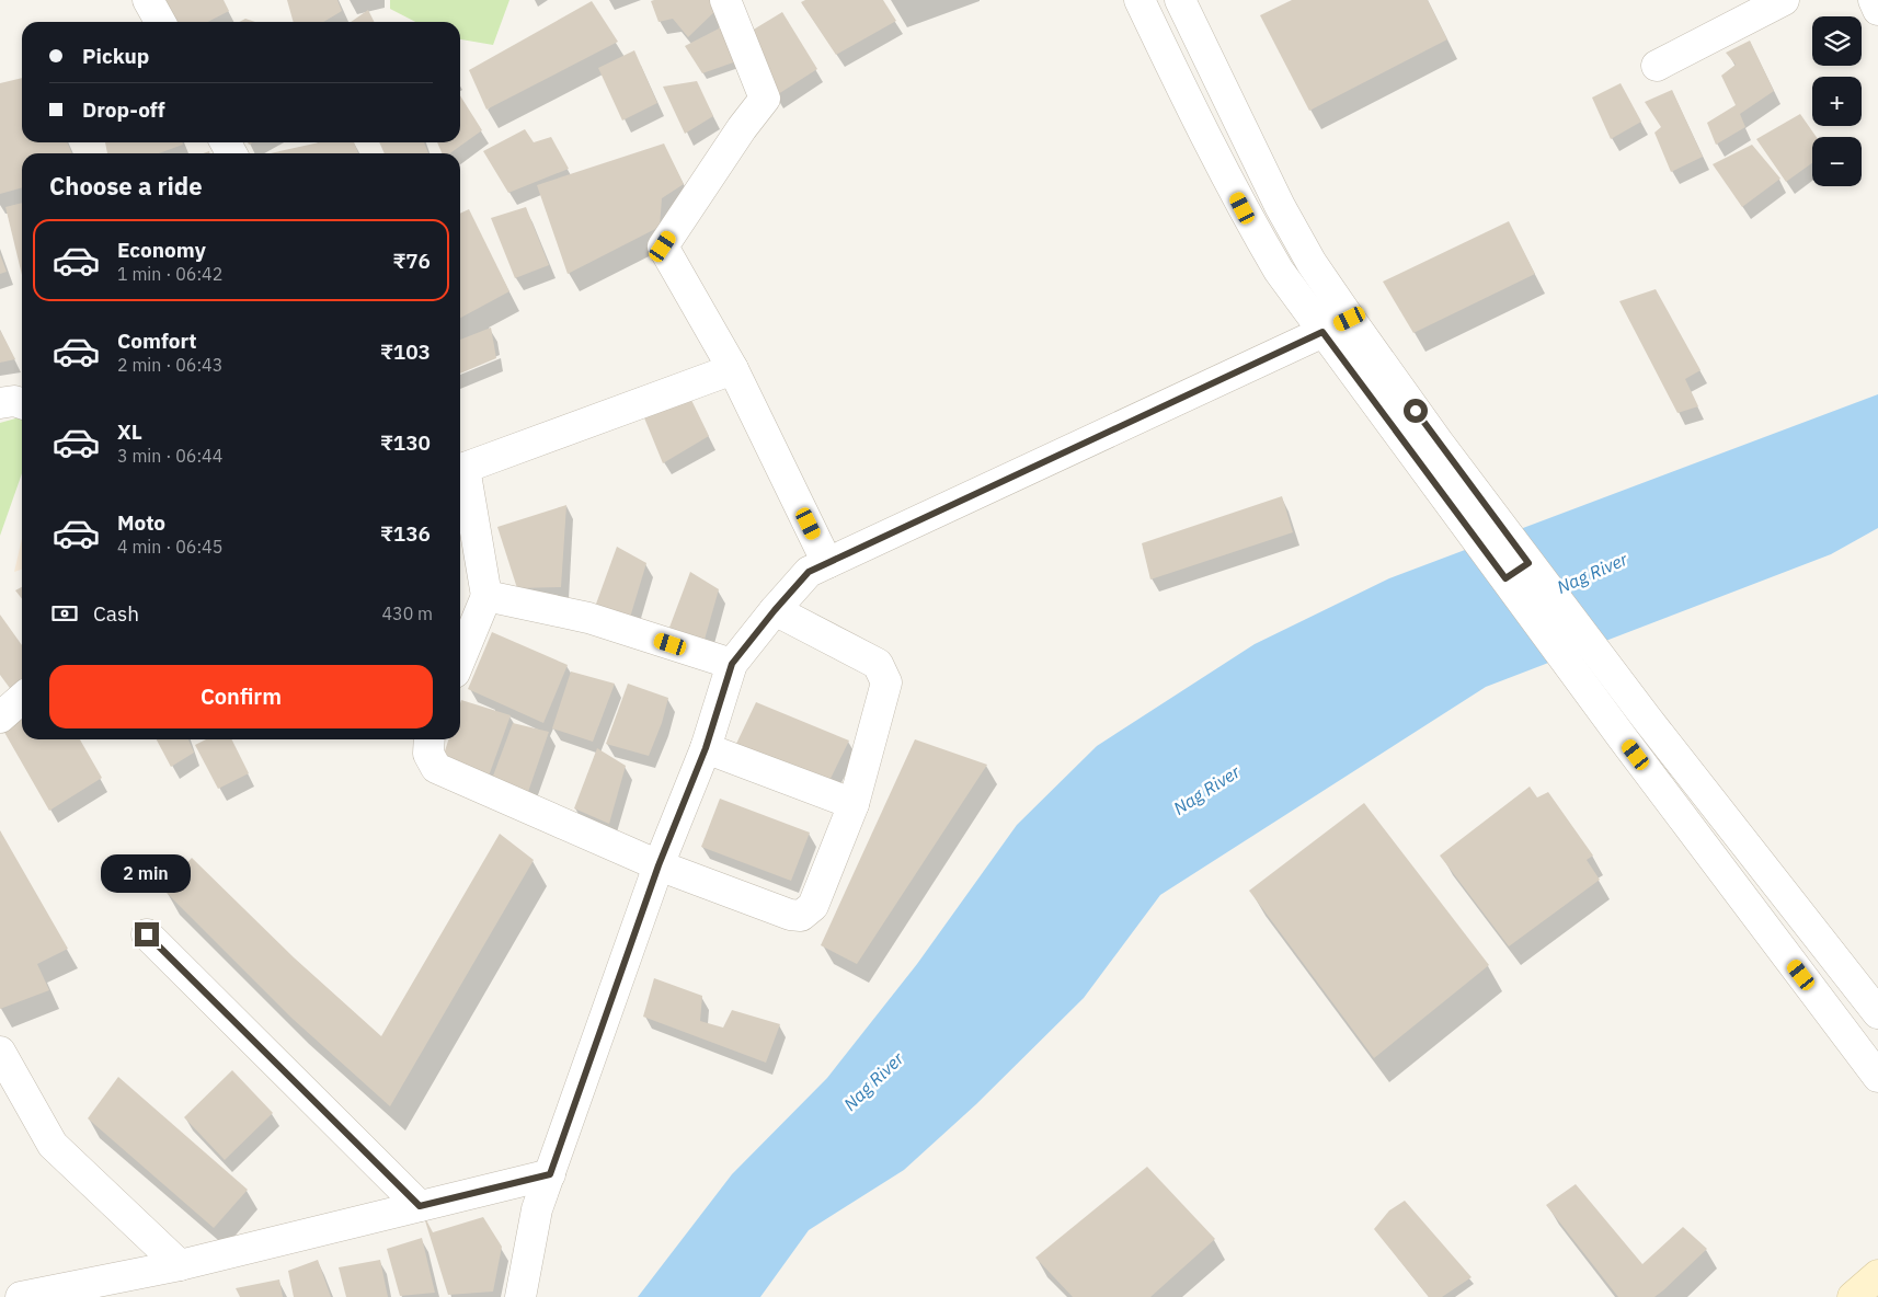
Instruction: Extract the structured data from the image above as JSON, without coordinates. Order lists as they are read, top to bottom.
{
  "water": ["Nag River"],
  "page": {
    "map_buttons": ["+", "−"],
    "banner": ["Pickup", "Drop-off"],
    "heading": "Choose a ride",
    "list": [
      {
        "name": "Economy",
        "note": "1 min · 06:42",
        "value": "₹76"
      },
      {
        "name": "Comfort",
        "note": "2 min · 06:43",
        "value": "₹103"
      },
      {
        "name": "XL",
        "note": "3 min · 06:44",
        "value": "₹130"
      },
      {
        "name": "Moto",
        "note": "4 min · 06:45",
        "value": "₹136"
      }
    ],
    "pay": ["Cash", "430 m"],
    "buttons": "Confirm",
    "bubble": "2 min"
  }
}
